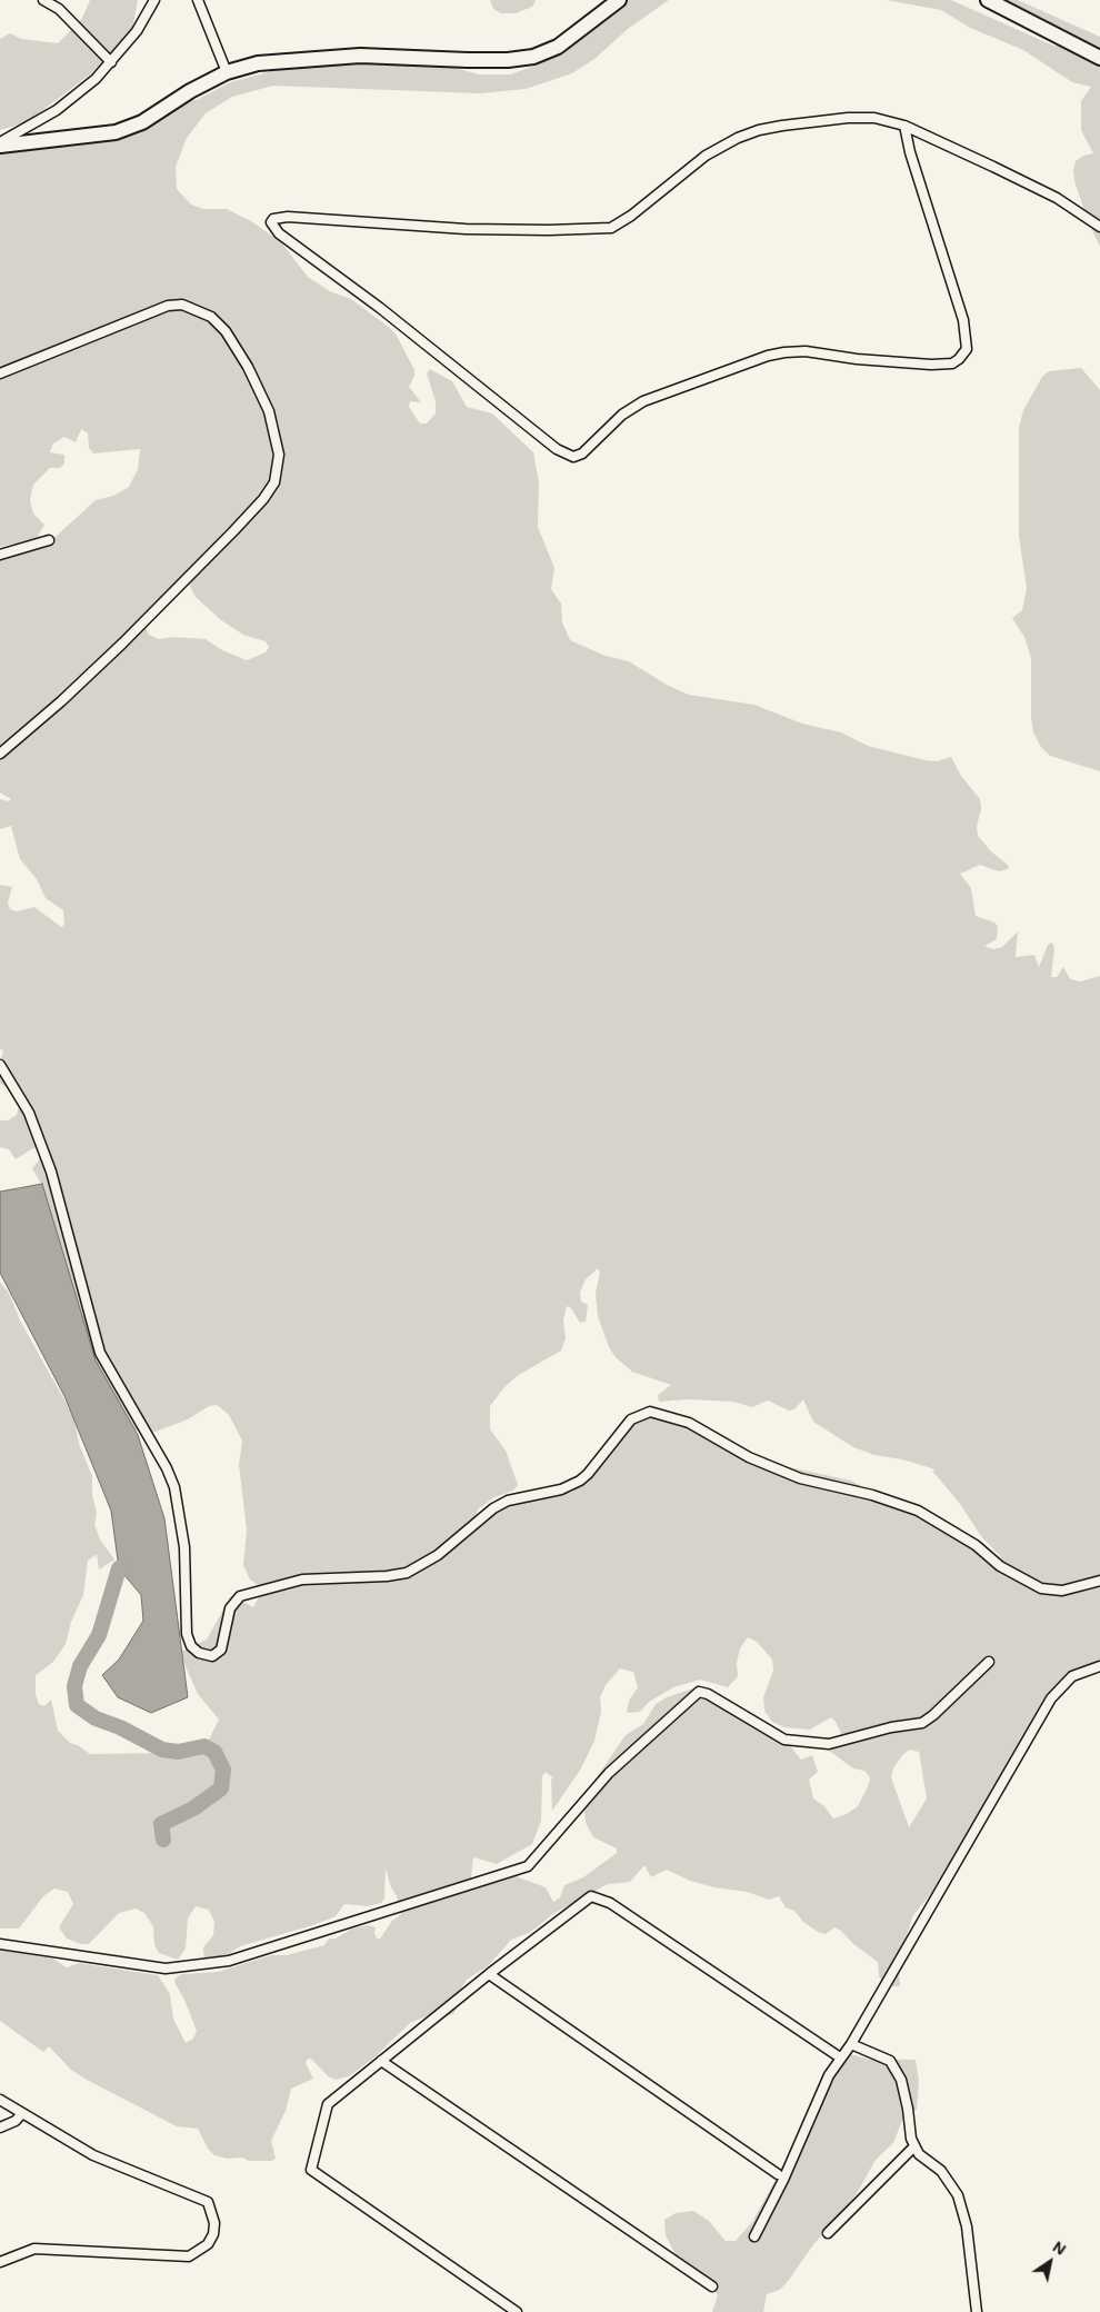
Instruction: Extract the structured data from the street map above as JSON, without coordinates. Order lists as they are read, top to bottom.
{
  "north": "top right"
}
